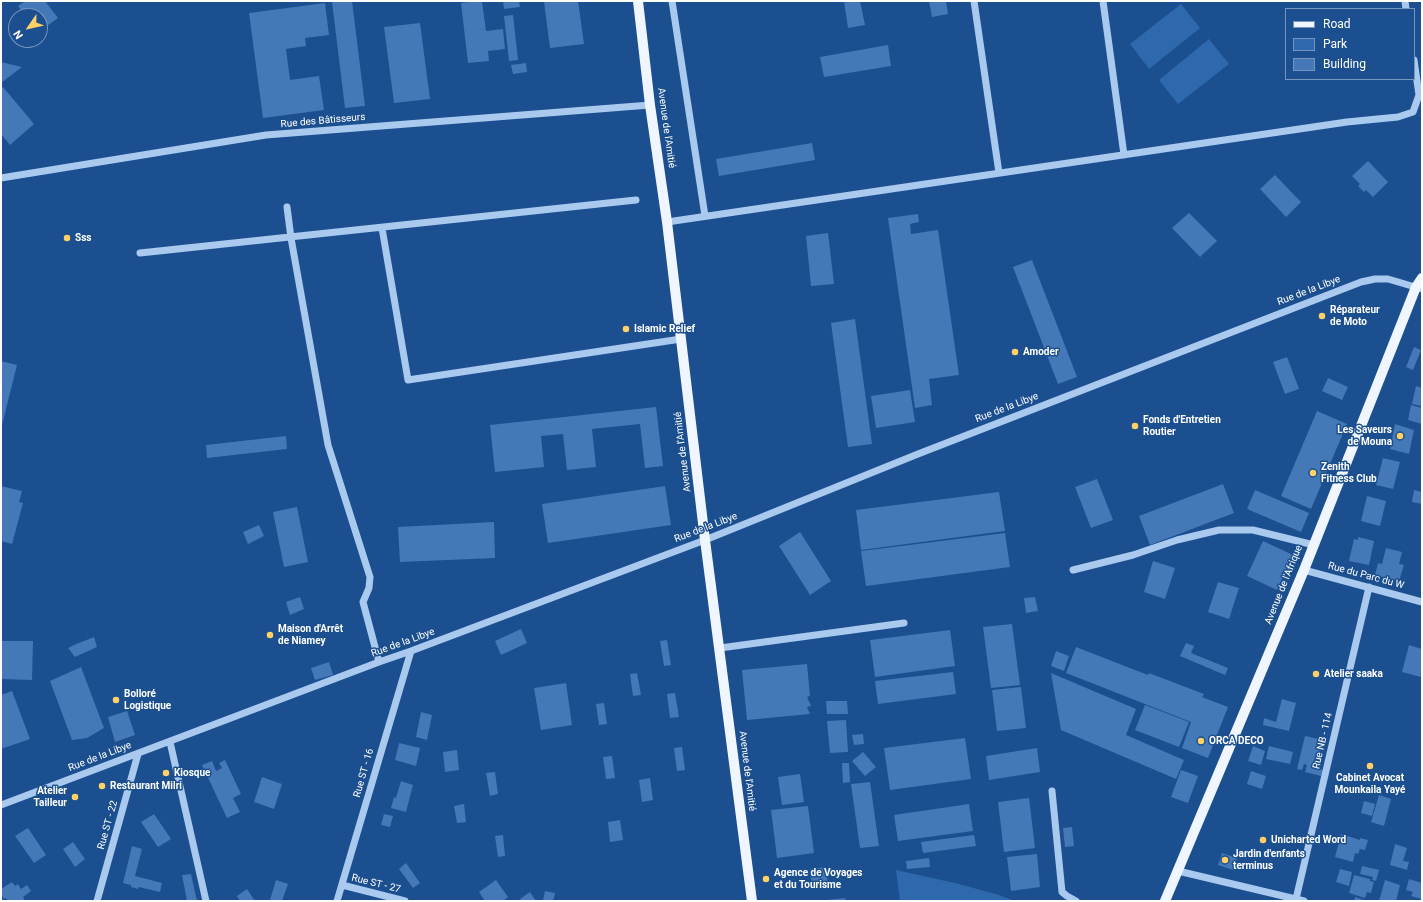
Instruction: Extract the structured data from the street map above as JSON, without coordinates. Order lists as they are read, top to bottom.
{
  "streets": {
    "main road": ["Avenue de l'Amitié", "Avenue de l'Afrique"],
    "street": [
      "Rue des Bâtisseurs",
      "Rue de la Libye",
      "Rue du Parc du W",
      "Rue NB - 114",
      "Rue ST - 16",
      "Rue ST - 22",
      "Rue ST - 27"
    ]
  },
  "crossings": [
    ["Rue des Bâtisseurs", "Avenue de l'Amitié"],
    ["Avenue de l'Amitié", "Rue de la Libye"],
    ["Rue de la Libye", "Avenue de l'Afrique"],
    ["Rue de la Libye", "Rue ST - 16"],
    ["Rue de la Libye", "Rue ST - 22"],
    ["Rue du Parc du W", "Avenue de l'Afrique"],
    ["Rue du Parc du W", "Rue NB - 114"],
    ["Rue ST - 16", "Rue ST - 27"]
  ],
  "places": [
    "Sss",
    "Réparateur de Moto",
    "Islamic Relief",
    "Amoder",
    "Fonds d'Entretien Routier",
    "Les Saveurs de Mouna",
    "Zenith Fitness Club",
    "Maison d'Arrêt de Niamey",
    "Atelier saaka",
    "Bolloré Logistique",
    "ORCA DECO",
    "Cabinet Avocat Mounkaila Yayé",
    "Kiosque",
    "Restaurant Milri",
    "Atelier Tailleur",
    "Unicharted Word",
    "Jardin d'enfants terminus",
    "Agence de Voyages et du Tourisme"
  ],
  "legend": ["Road", "Park", "Building"],
  "north": "bottom left"
}
